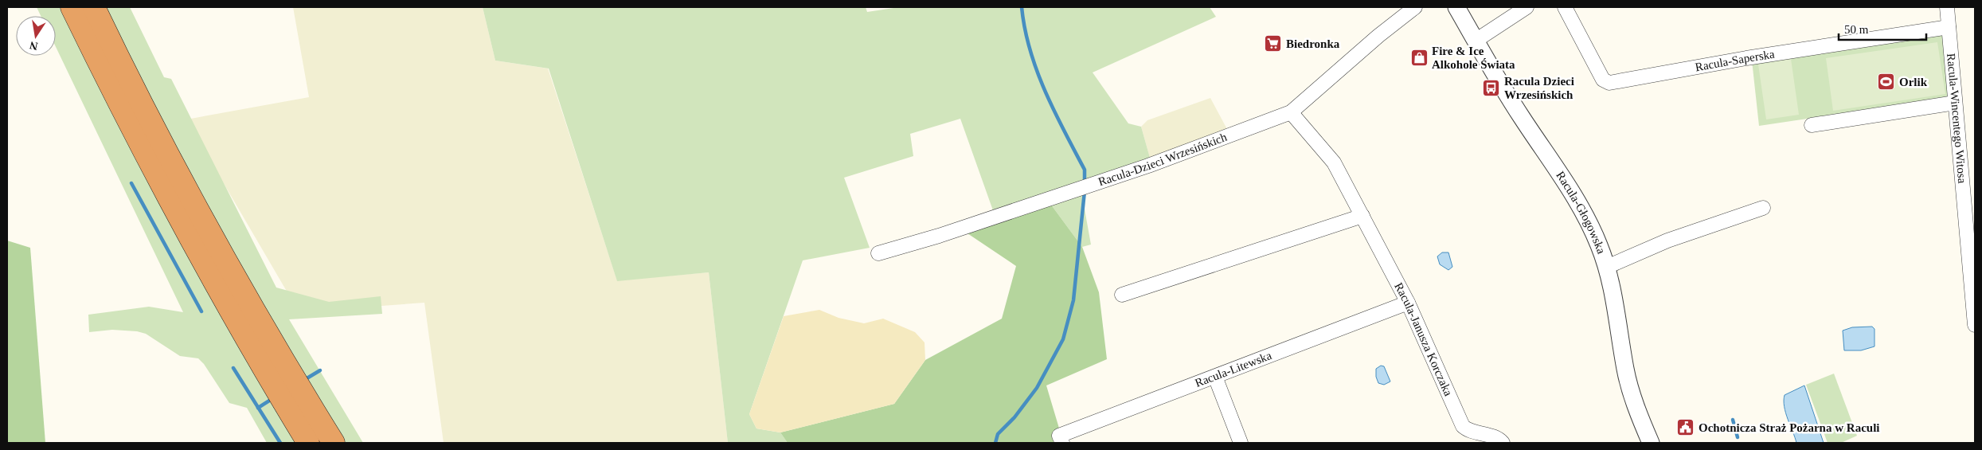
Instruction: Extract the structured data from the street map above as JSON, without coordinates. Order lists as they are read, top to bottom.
{
  "streets": {
    "street": [
      "Racula-Saperska",
      "Racula-Wincentego Witosa",
      "Racula-Dzieci Wrzesińskich",
      "Racula-Głogowska",
      "Racula-Janusza Korczaka",
      "Racula-Litewska"
    ]
  },
  "crossings": [
    ["Racula-Saperska", "Racula-Wincentego Witosa"],
    ["Racula-Dzieci Wrzesińskich", "Racula-Janusza Korczaka"],
    ["Racula-Janusza Korczaka", "Racula-Litewska"]
  ],
  "places": {
    "supermarket": ["Biedronka"],
    "shop": ["Fire & Ice Alkohole Świata"],
    "sports": ["Orlik"],
    "bus stop": ["Racula Dzieci Wrzesińskich"],
    "public building": ["Ochotnicza Straż Pożarna w Raculi"]
  },
  "scale_bar": "50 m",
  "north": "bottom"
}
